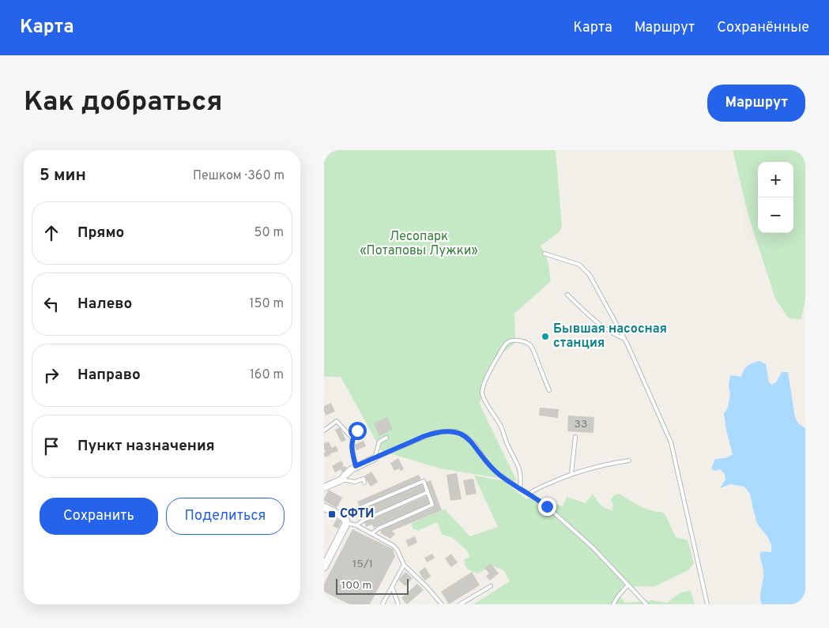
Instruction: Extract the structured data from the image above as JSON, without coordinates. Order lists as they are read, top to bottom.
{
  "parks": ["Лесопарк «Потаповы Лужки»"],
  "places": {
    "other": ["Бывшая насосная станция"],
    "transit": ["СФТИ"]
  },
  "house_numbers": ["33", "15/1"],
  "scale_bar": "100 m",
  "page": {
    "header": "Карта",
    "nav": ["Карта", "Маршрут", "Сохранённые"],
    "buttons": [
      "Маршрут",
      ["Сохранить", "Поделиться"]
    ],
    "title": "Как добраться",
    "heading": ["5 мин", "Пешком · 360 m"],
    "map_buttons": ["+", "−"],
    "list": [
      ["Прямо", "50 m"],
      ["Налево", "150 m"],
      ["Направо", "160 m"],
      "Пункт назначения"
    ],
    "scale": "100 m"
  }
}
